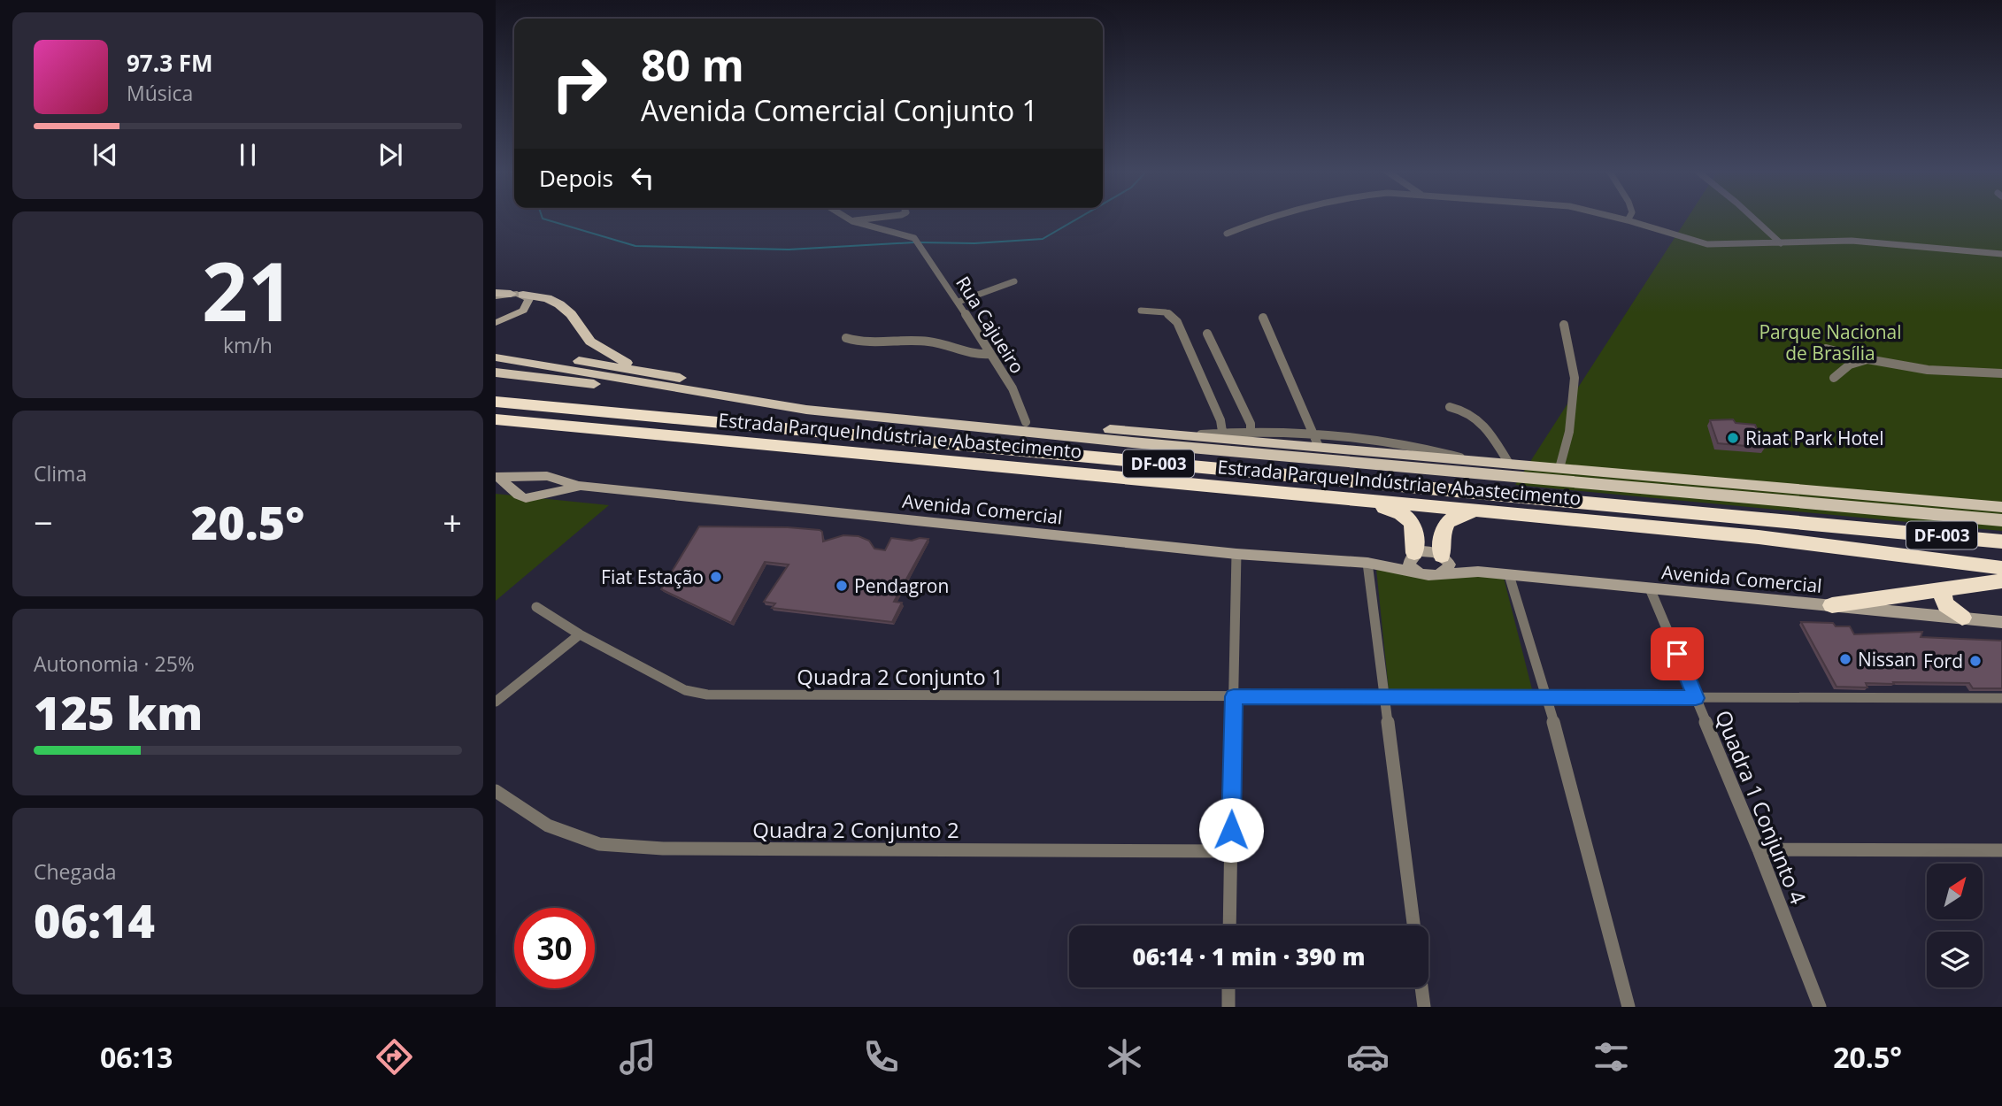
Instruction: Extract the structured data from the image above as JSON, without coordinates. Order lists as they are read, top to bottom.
{
  "streets": {
    "highway": ["Estrada Parque Indústria e Abastecimento", "DF-003"],
    "street": [
      "Rua Cajueiro",
      "Avenida Comercial",
      "Quadra 2 Conjunto 1",
      "Quadra 1 Conjunto 4",
      "Quadra 2 Conjunto 2"
    ]
  },
  "crossings": [
    ["Avenida Comercial", "Quadra 1 Conjunto 4"],
    ["Quadra 2 Conjunto 1", "Quadra 1 Conjunto 4"]
  ],
  "parks": ["Parque Nacional de Brasília"],
  "places": [
    "Riaat Park Hotel",
    "Fiat Estação",
    "Pendagron",
    "Nissan",
    "Ford"
  ],
  "north": "top right",
  "page": {
    "turn": ["80 m", "Avenida Comercial Conjunto 1"],
    "song": ["97.3 FM", "Música"],
    "then": "Depois",
    "tile": [
      ["21", "km/h"],
      "Clima",
      ["Autonomia · 25%", "125 km"],
      ["Chegada", "06:14"]
    ],
    "heat": ["−", "20.5°", "+"],
    "limit": "30",
    "trip": "06:14 · 1 min · 390 m",
    "tabs": ["06:13", "20.5°"]
  }
}
